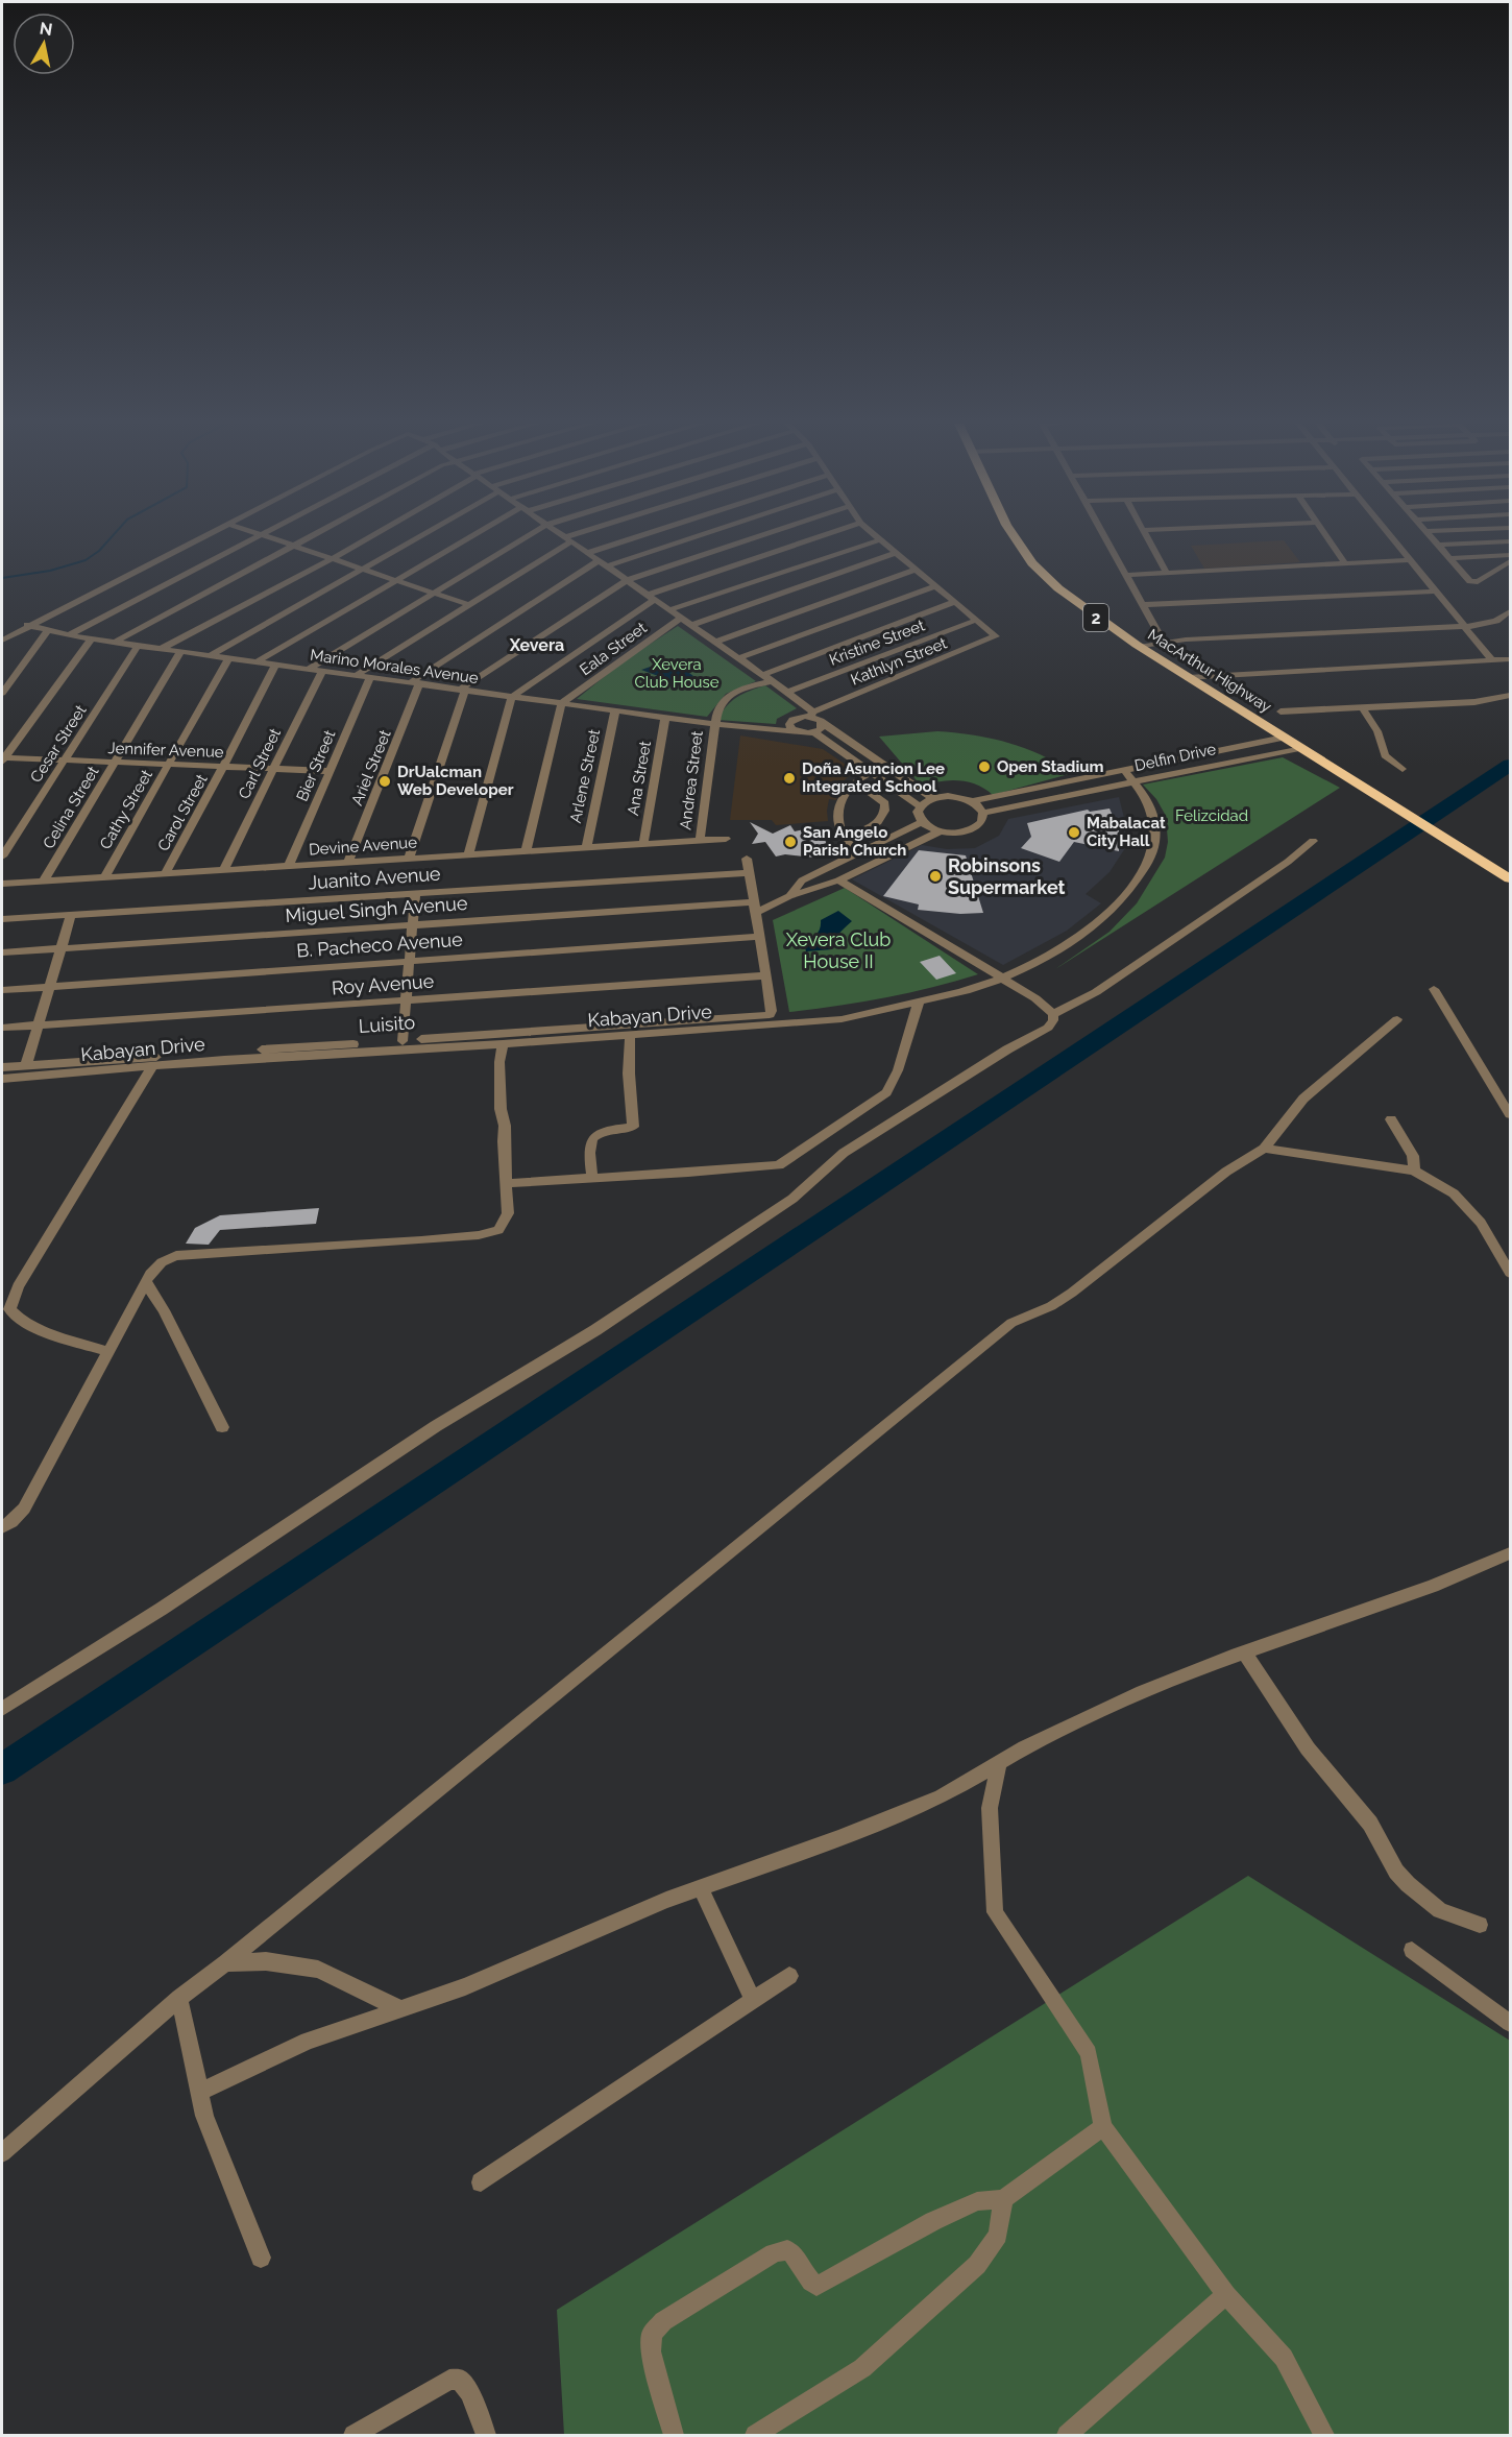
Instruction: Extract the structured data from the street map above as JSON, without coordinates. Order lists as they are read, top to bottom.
{
  "streets": {
    "highway": ["2", "MacArthur Highway"],
    "street": [
      "Kristine Street",
      "Eala Street",
      "Kathlyn Street",
      "Marino Morales Avenue",
      "Cesar Street",
      "Jennifer Avenue",
      "Delfin Drive",
      "Carl Street",
      "Bier Street",
      "Ariel Street",
      "Arlene Street",
      "Ana Street",
      "Andrea Street",
      "Celina Street",
      "Cathy Street",
      "Carol Street",
      "Devine Avenue",
      "Juanito Avenue",
      "Miguel Singh Avenue",
      "B. Pacheco Avenue",
      "Roy Avenue",
      "Kabayan Drive",
      "Luisito"
    ]
  },
  "crossings": [
    ["Kristine Street", "Kathlyn Street"],
    ["Eala Street", "Marino Morales Avenue"],
    ["Kathlyn Street", "Marino Morales Avenue"],
    ["Marino Morales Avenue", "Cesar Street"],
    ["Marino Morales Avenue", "Carl Street"],
    ["Marino Morales Avenue", "Bier Street"],
    ["Marino Morales Avenue", "Ariel Street"],
    ["Marino Morales Avenue", "Arlene Street"],
    ["Marino Morales Avenue", "Ana Street"],
    ["Marino Morales Avenue", "Andrea Street"],
    ["Marino Morales Avenue", "Celina Street"],
    ["Marino Morales Avenue", "Cathy Street"],
    ["Marino Morales Avenue", "Carol Street"],
    ["MacArthur Highway", "Delfin Drive"],
    ["Cesar Street", "Jennifer Avenue"],
    ["Jennifer Avenue", "Carl Street"],
    ["Jennifer Avenue", "Bier Street"],
    ["Jennifer Avenue", "Celina Street"],
    ["Jennifer Avenue", "Cathy Street"],
    ["Jennifer Avenue", "Carol Street"],
    ["Delfin Drive", "Kabayan Drive"],
    ["Carl Street", "Devine Avenue"],
    ["Bier Street", "Devine Avenue"],
    ["Ariel Street", "Devine Avenue"],
    ["Arlene Street", "Devine Avenue"],
    ["Ana Street", "Devine Avenue"],
    ["Andrea Street", "Devine Avenue"],
    ["Celina Street", "Devine Avenue"],
    ["Cathy Street", "Devine Avenue"],
    ["Carol Street", "Devine Avenue"],
    ["Roy Avenue", "Luisito"]
  ],
  "districts": ["Xevera"],
  "parks": ["Xevera Club House", "Felizcidad", "Xevera Club House II"],
  "places": [
    "Open Stadium",
    "Doña Asuncion Lee Integrated School",
    "DrUalcman Web Developer",
    "Mabalacat City Hall",
    "San Angelo Parish Church",
    "Robinsons Supermarket"
  ],
  "north": "top"
}
